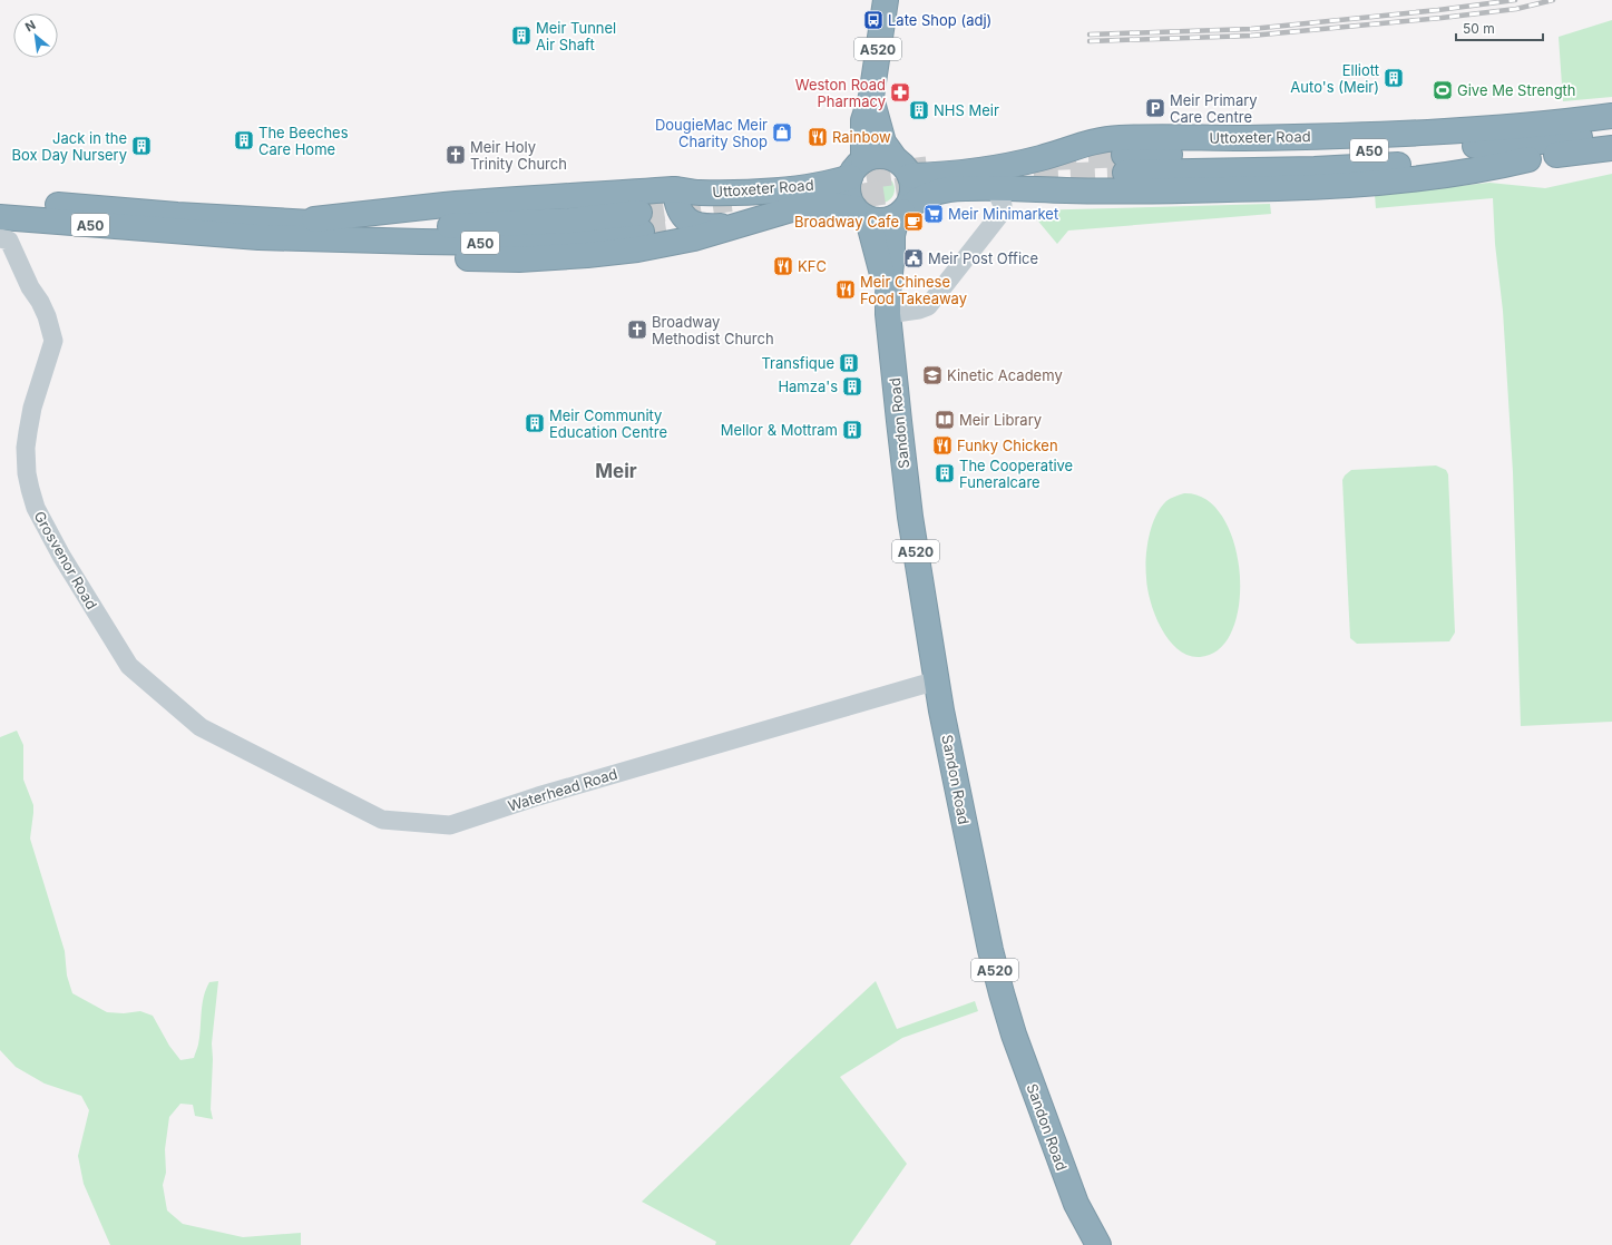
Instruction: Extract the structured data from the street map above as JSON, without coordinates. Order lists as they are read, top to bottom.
{
  "streets": {
    "highway": [
      "A520",
      "Uttoxeter Road",
      "A50",
      "Sandon Road"
    ],
    "street": ["Grosvenor Road", "Waterhead Road"]
  },
  "crossings": [
    ["A520", "Uttoxeter Road"],
    ["A520", "Sandon Road"],
    ["Uttoxeter Road", "A50"],
    ["Uttoxeter Road", "Sandon Road"],
    ["Sandon Road", "Waterhead Road"],
    ["Grosvenor Road", "Waterhead Road"]
  ],
  "districts": ["Meir"],
  "places": {
    "bus stop": ["Late Shop (adj)"],
    "building": [
      "Meir Tunnel Air Shaft",
      "Elliott Auto's (Meir)",
      "NHS Meir",
      "The Beeches Care Home",
      "Jack in the Box Day Nursery",
      "Transfique",
      "Hamza's",
      "Meir Community Education Centre",
      "Mellor & Mottram",
      "The Cooperative Funeralcare"
    ],
    "sports": ["Give Me Strength"],
    "pharmacy": ["Weston Road Pharmacy"],
    "parking": ["Meir Primary Care Centre"],
    "shop": ["DougieMac Meir Charity Shop"],
    "restaurant": [
      "Rainbow",
      "KFC",
      "Meir Chinese Food Takeaway",
      "Funky Chicken"
    ],
    "church": ["Meir Holy Trinity Church", "Broadway Methodist Church"],
    "supermarket": ["Meir Minimarket"],
    "cafe": ["Broadway Cafe"],
    "public building": ["Meir Post Office"],
    "school or university": ["Kinetic Academy"],
    "library": ["Meir Library"]
  },
  "scale_bar": "50 m",
  "north": "top left"
}
